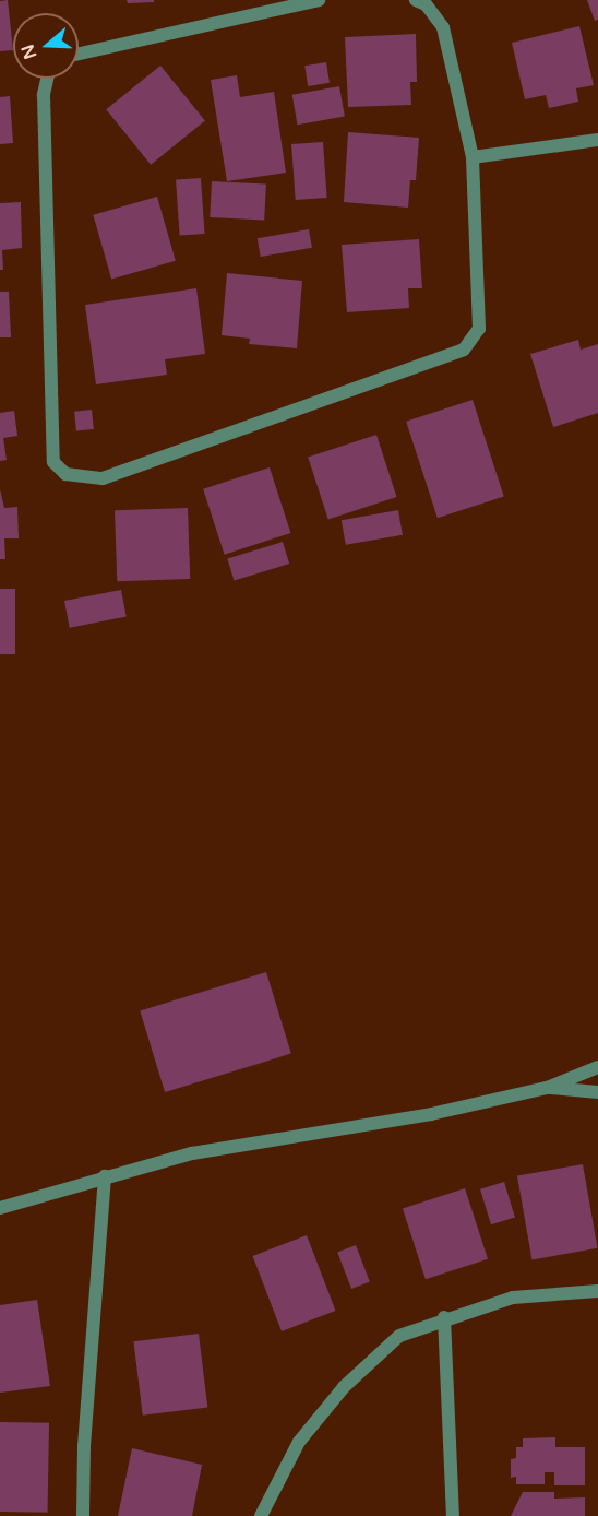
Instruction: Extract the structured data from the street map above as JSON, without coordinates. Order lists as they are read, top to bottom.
{
  "north": "left"
}
